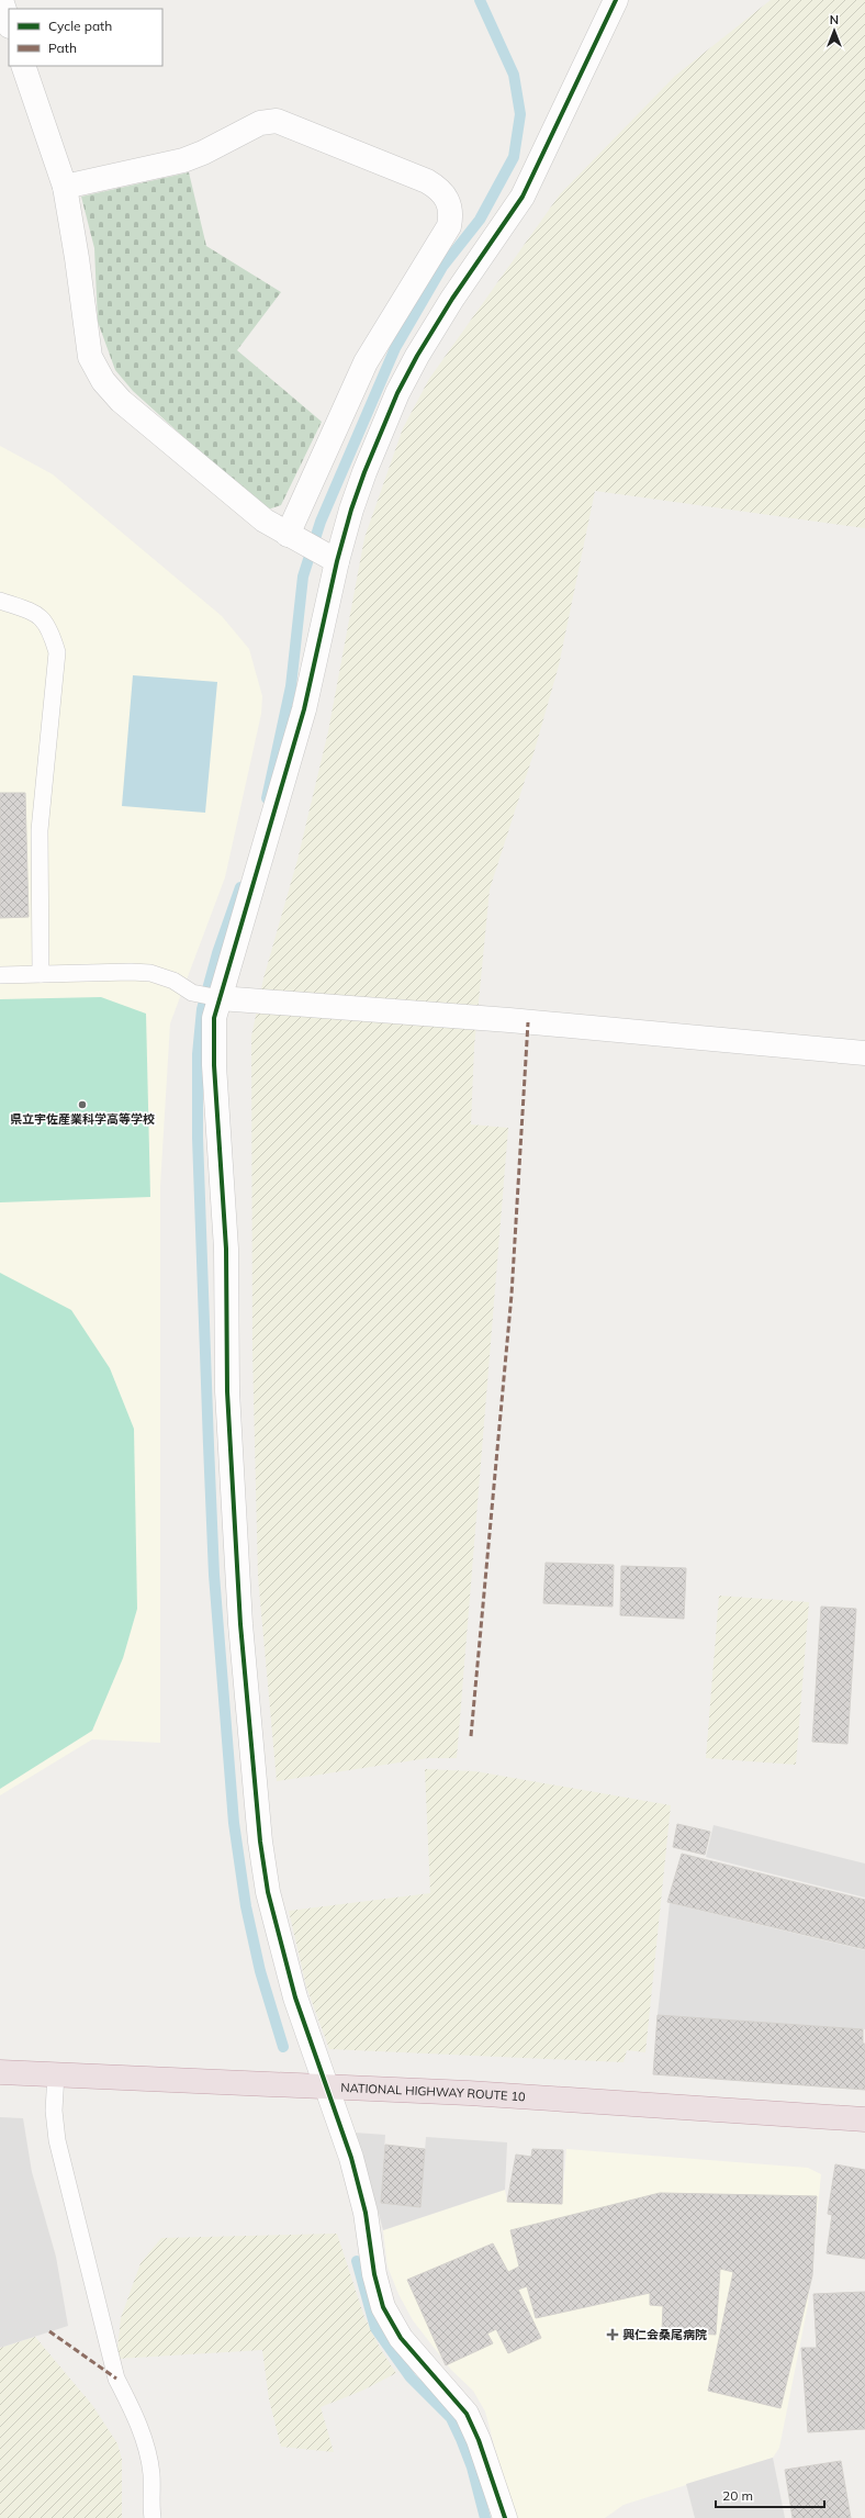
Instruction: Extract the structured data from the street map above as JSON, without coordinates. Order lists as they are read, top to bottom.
{
  "streets": {
    "highway": ["NATIONAL HIGHWAY ROUTE 10"]
  },
  "places": {
    "other": ["県立宇佐産業科学高等学校"],
    "health": ["興仁会桑尾病院"]
  },
  "legend": ["Cycle path", "Path"],
  "scale_bar": "20 m",
  "north": "top"
}
